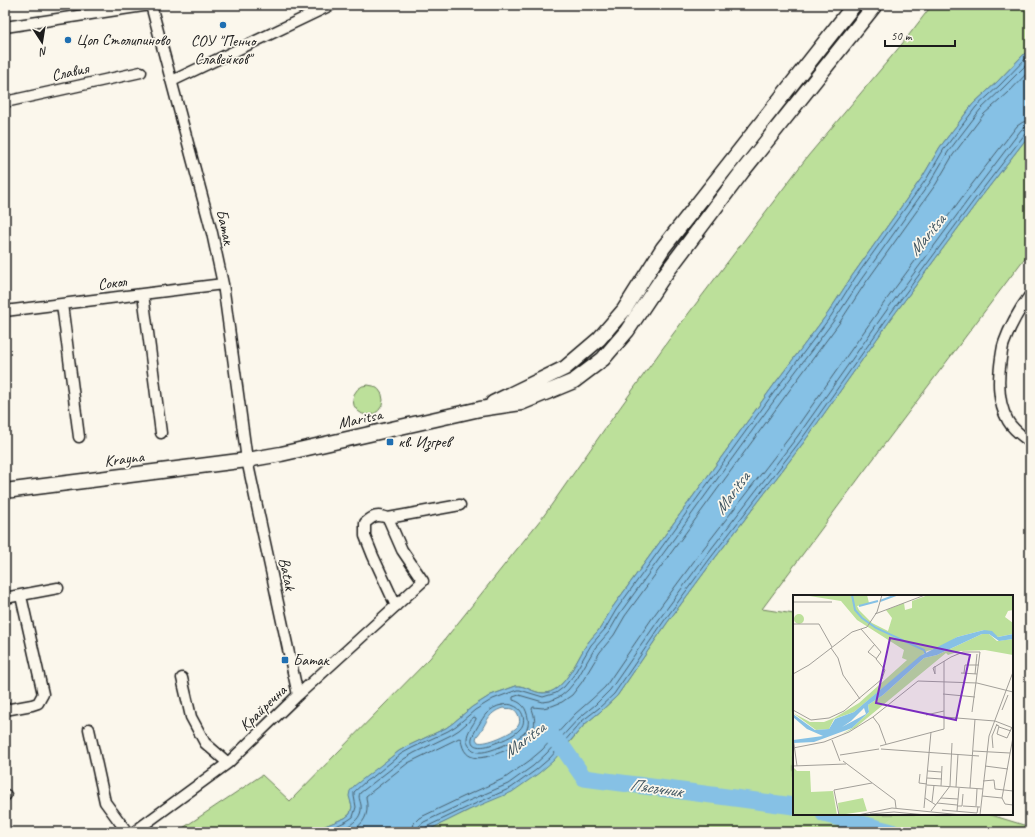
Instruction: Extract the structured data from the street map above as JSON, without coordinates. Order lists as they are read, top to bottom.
{
  "streets": {
    "street": [
      "Славия",
      "Батак",
      "Сокол",
      "Maritsa",
      "Krayna",
      "Batak",
      "Крайречна"
    ]
  },
  "crossings": [
    ["Батак", "Сокол"],
    ["Батак", "Maritsa"],
    ["Батак", "Krayna"],
    ["Батак", "Batak"],
    ["Maritsa", "Krayna"],
    ["Maritsa", "Batak"],
    ["Krayna", "Batak"],
    ["Batak", "Крайречна"]
  ],
  "water": ["Maritsa", "Пясъчник"],
  "places": {
    "other": ["СОУ \"Пенчо Славейков\"", "Цоп Столипиново"],
    "transit": ["кв. Изгрев", "Батак"]
  },
  "scale_bar": "50 m",
  "north": "bottom"
}
